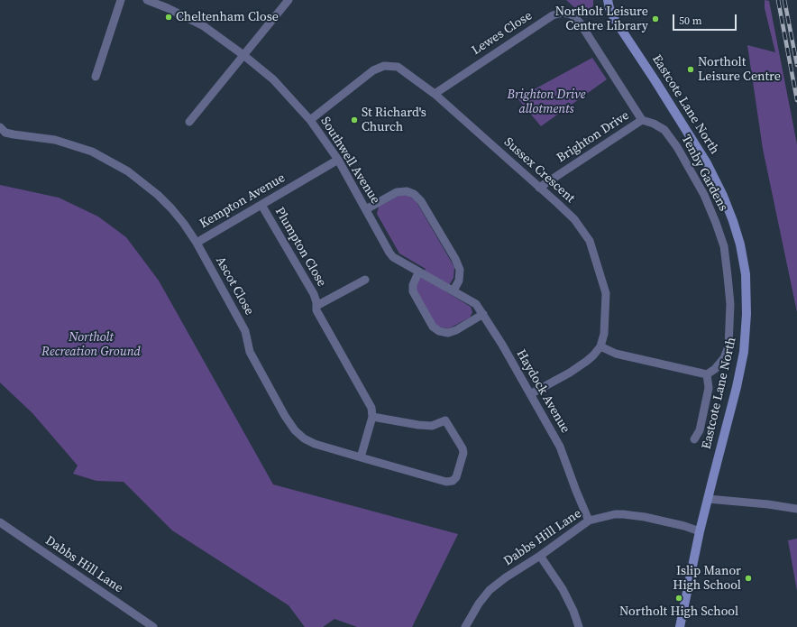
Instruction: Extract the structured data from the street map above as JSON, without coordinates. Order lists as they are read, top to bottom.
{
  "streets": {
    "street": [
      "Lewes Close",
      "Eastcote Lane North",
      "Brighton Drive",
      "Southwell Avenue",
      "Sussex Crescent",
      "Tenby Gardens",
      "Kempton Avenue",
      "Plumpton Close",
      "Ascot Close",
      "Haydock Avenue",
      "Dabbs Hill Lane"
    ]
  },
  "crossings": [
    ["Lewes Close", "Brighton Drive"],
    ["Lewes Close", "Sussex Crescent"],
    ["Lewes Close", "Tenby Gardens"],
    ["Eastcote Lane North", "Dabbs Hill Lane"],
    ["Brighton Drive", "Sussex Crescent"],
    ["Brighton Drive", "Tenby Gardens"],
    ["Southwell Avenue", "Sussex Crescent"],
    ["Southwell Avenue", "Kempton Avenue"],
    ["Southwell Avenue", "Haydock Avenue"],
    ["Sussex Crescent", "Haydock Avenue"],
    ["Kempton Avenue", "Plumpton Close"],
    ["Kempton Avenue", "Ascot Close"],
    ["Plumpton Close", "Ascot Close"],
    ["Haydock Avenue", "Dabbs Hill Lane"]
  ],
  "parks": ["Brighton Drive allotments", "Northolt Recreation Ground"],
  "places": [
    "Cheltenham Close",
    "Northolt Leisure Centre Library",
    "Northolt Leisure Centre",
    "St Richard's Church",
    "Islip Manor High School",
    "Northolt High School"
  ],
  "scale_bar": "50 m"
}
